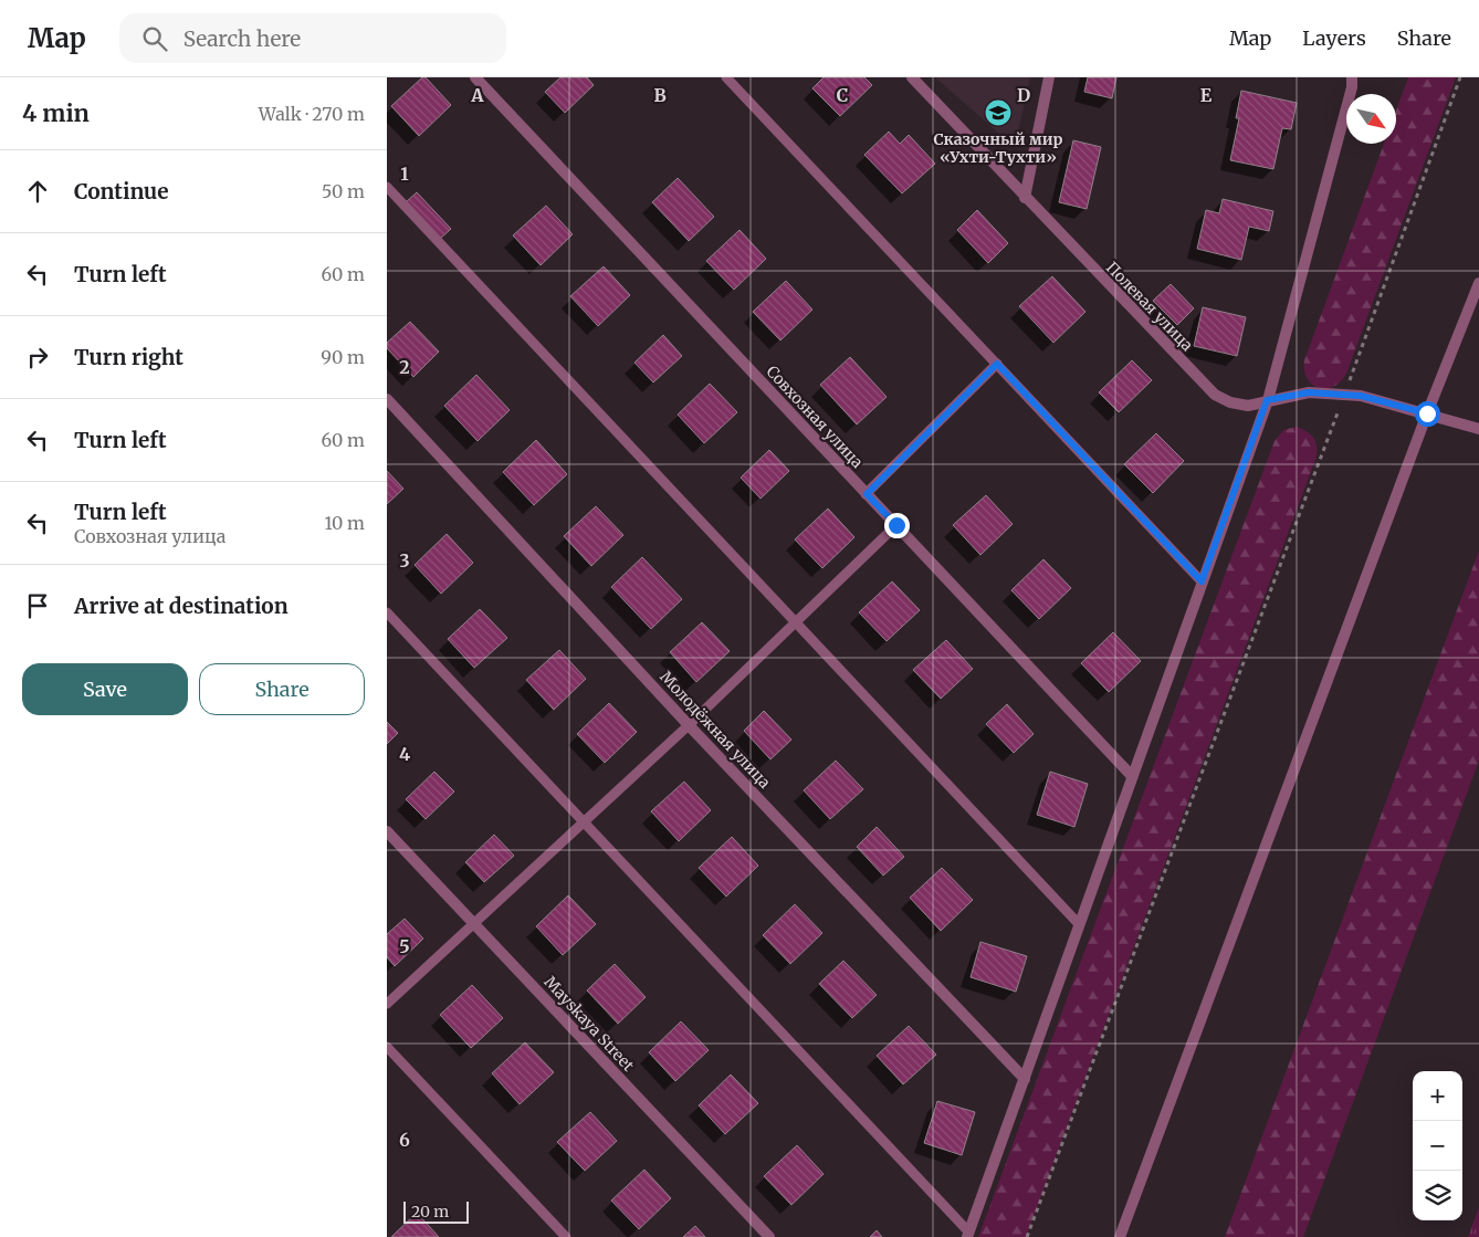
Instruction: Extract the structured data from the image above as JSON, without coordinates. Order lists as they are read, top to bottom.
{
  "streets": {
    "street": [
      "Полевая улица",
      "Совхозная улица",
      "Молодёжная улица",
      "Mayskaya Street"
    ]
  },
  "places": {
    "school or university": ["Сказочный мир «Ухти-Тухти»"]
  },
  "scale_bar": "20 m",
  "north": "bottom right",
  "page": {
    "header": "Map",
    "search": "Search here",
    "nav": ["Map", "Layers", "Share"],
    "heading": ["4 min", "Walk · 270 m"],
    "list": [
      ["Continue", "50 m"],
      ["Turn left", "60 m"],
      ["Turn right", "90 m"],
      ["Turn left", "60 m"],
      ["Turn left", "Совхозная улица", "10 m"],
      "Arrive at destination"
    ],
    "buttons": ["Save", "Share"],
    "map_buttons": ["+", "−"],
    "scale": "20 m"
  },
  "grid": {
    "columns": [
      "A",
      "B",
      "C",
      "D",
      "E"
    ],
    "rows": [
      "1",
      "2",
      "3",
      "4",
      "5",
      "6"
    ]
  }
}
